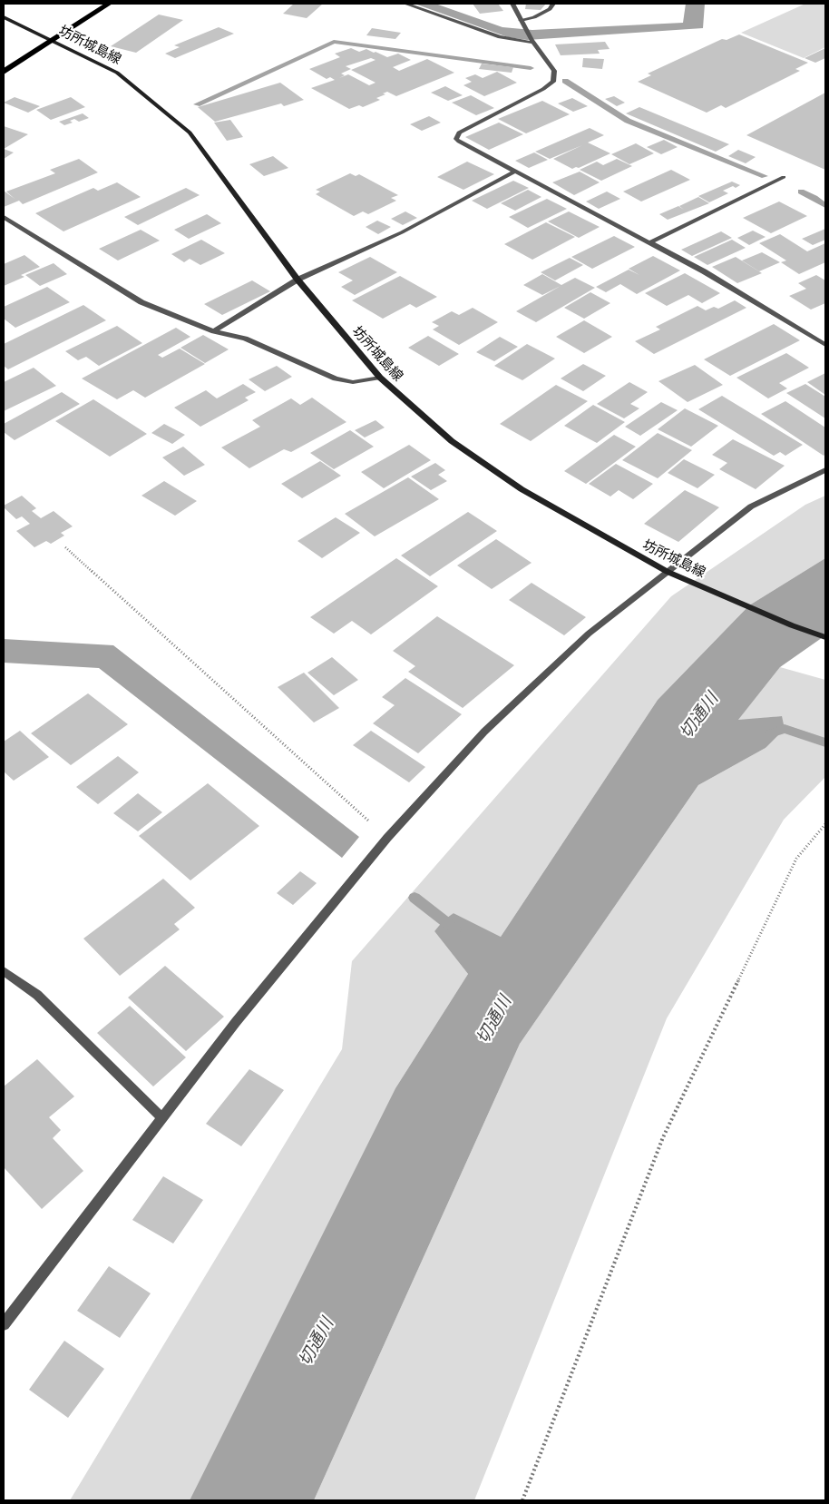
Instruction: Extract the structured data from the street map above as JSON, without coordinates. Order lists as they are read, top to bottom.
{
  "streets": {
    "main road": ["坊所城島線"]
  },
  "water": ["切通川"]
}
